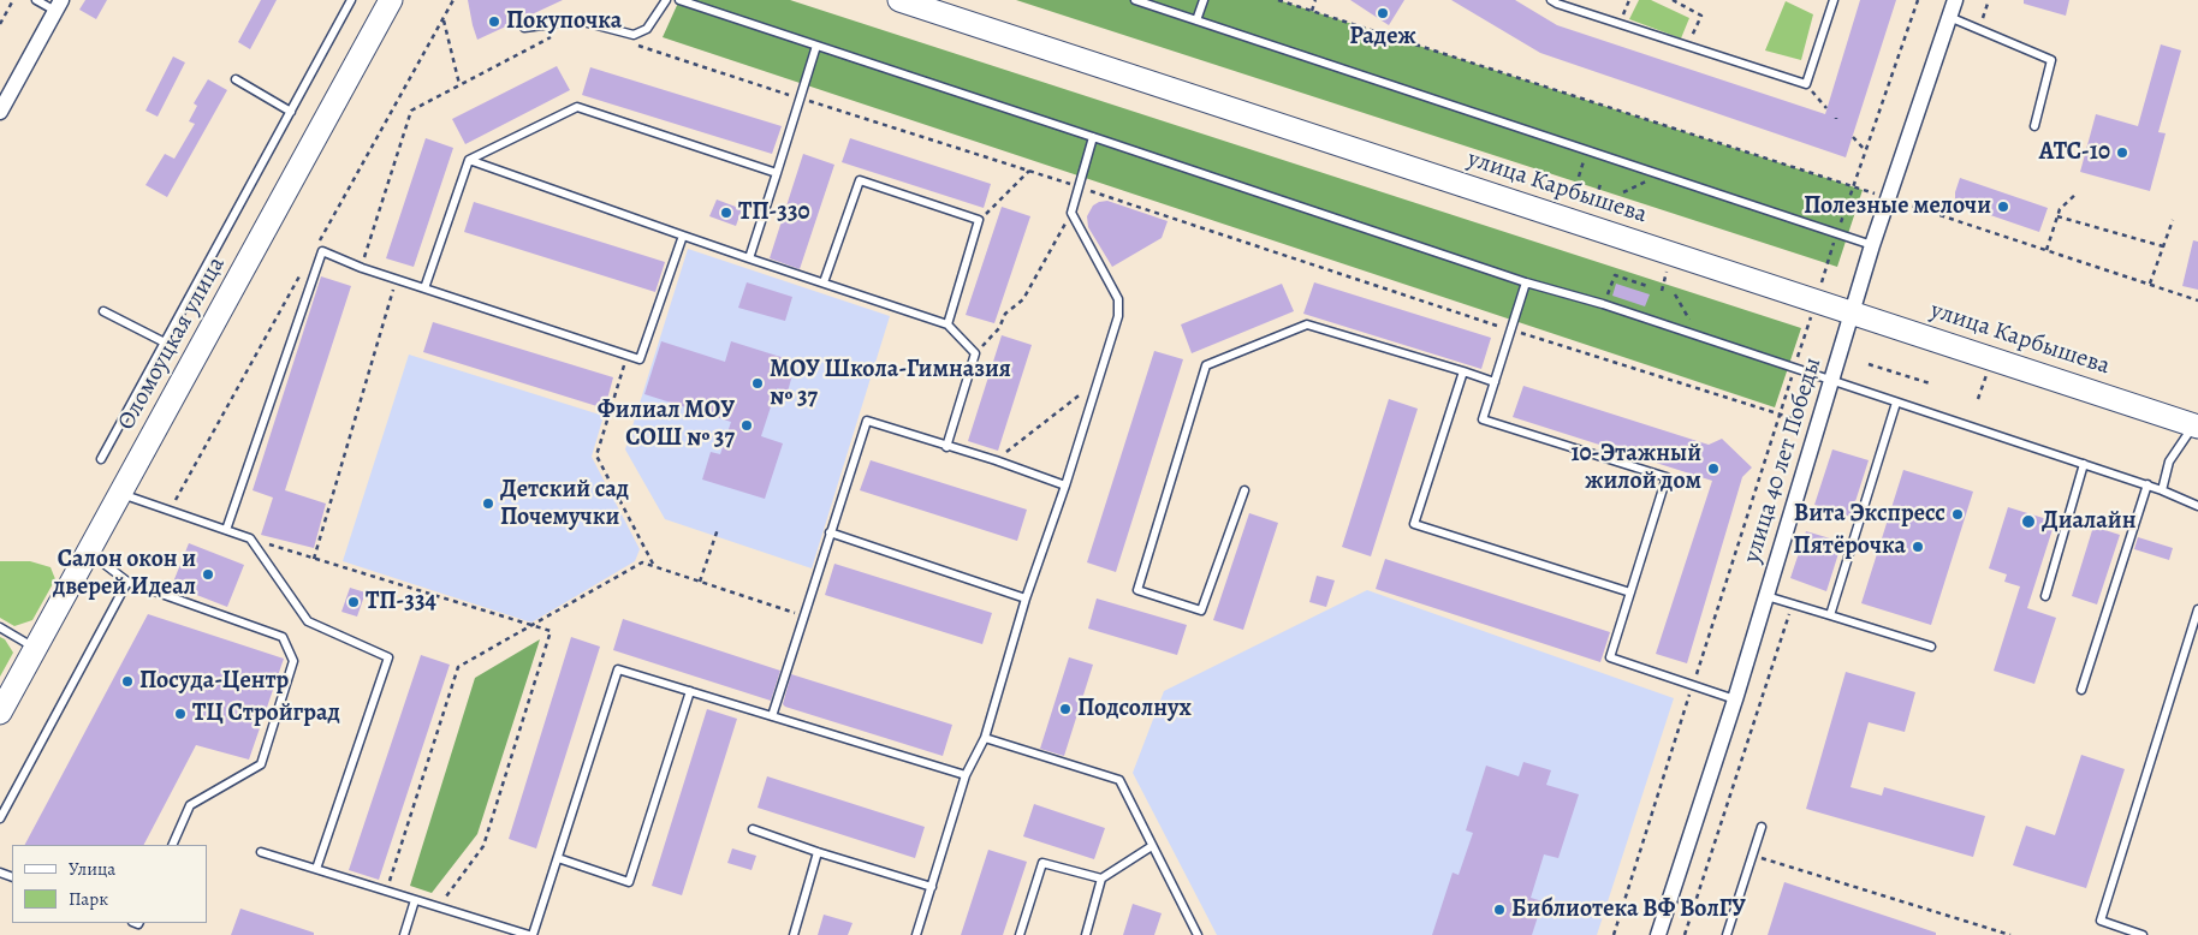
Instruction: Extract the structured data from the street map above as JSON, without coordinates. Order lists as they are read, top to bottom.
{
  "streets": {
    "street": ["улица Карбышева", "Оломоуцкая улица", "улица 40 лет Победы"]
  },
  "crossings": [
    ["улица Карбышева", "улица 40 лет Победы"]
  ],
  "places": [
    "Радеж",
    "Покупочка",
    "АТС-10",
    "Полезные мелочи",
    "ТП-330",
    "МОУ Школа-Гимназия № 37",
    "Филиал МОУ СОШ № 37",
    "10-Этажный жилой дом",
    "Детский сад Почемучки",
    "Вита Экспресс",
    "Диалайн",
    "Пятёрочка",
    "Салон окон и дверей Идеал",
    "ТП-334",
    "Посуда-Центр",
    "Подсолнух",
    "ТЦ Стройград",
    "Библиотека ВФ ВолГУ"
  ],
  "legend": ["Улица", "Парк"]
}
